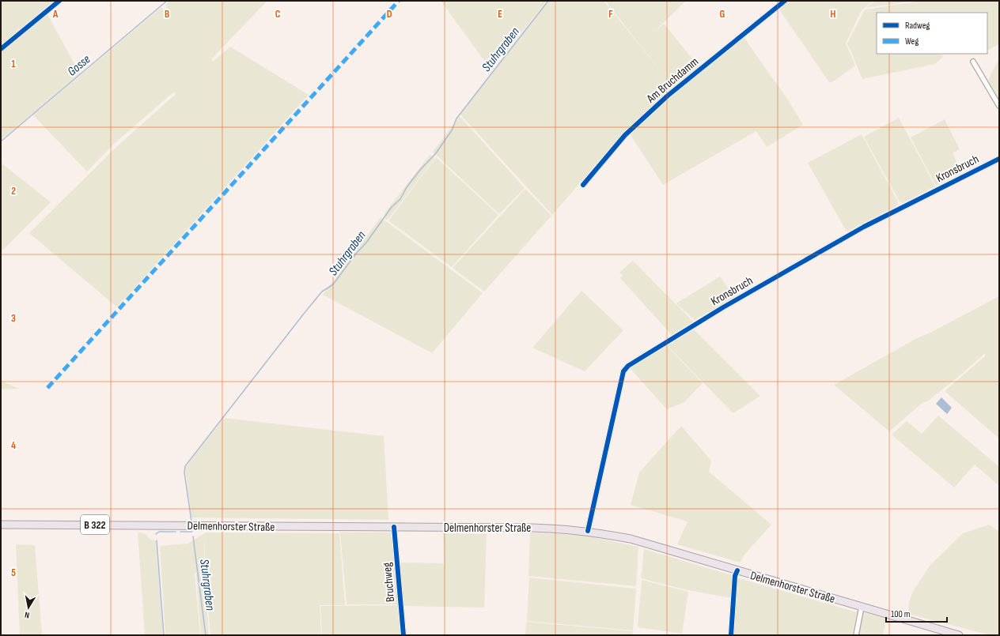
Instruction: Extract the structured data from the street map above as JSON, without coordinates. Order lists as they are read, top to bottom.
{
  "streets": {
    "main road": ["B 322", "Delmenhorster Straße"],
    "street": ["Am Bruchdamm", "Kronsbruch", "Bruchweg"]
  },
  "crossings": [
    ["Kronsbruch", "Delmenhorster Straße"],
    ["Delmenhorster Straße", "Bruchweg"]
  ],
  "water": ["Stuhrgraben", "Gosse"],
  "legend": ["Radweg", "Weg"],
  "scale_bar": "100 m",
  "north": "bottom",
  "grid": {
    "columns": [
      "A",
      "B",
      "C",
      "D",
      "E",
      "F",
      "G",
      "H"
    ],
    "rows": [
      "1",
      "2",
      "3",
      "4",
      "5"
    ]
  }
}
